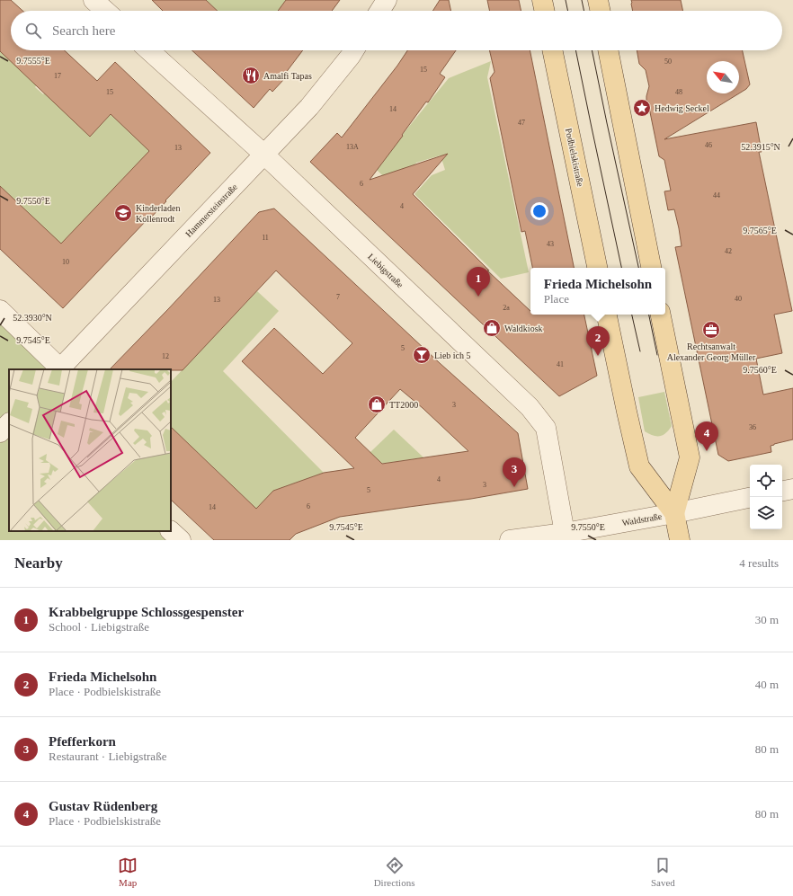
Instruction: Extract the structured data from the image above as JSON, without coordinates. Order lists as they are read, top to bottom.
{
  "streets": {
    "main road": ["Podbielskistraße"],
    "street": ["Hammersteinstraße", "Liebigstraße", "Waldstraße"]
  },
  "crossings": [
    ["Hammersteinstraße", "Liebigstraße"],
    ["Liebigstraße", "Waldstraße"]
  ],
  "places": {
    "restaurant": ["Amalfi Tapas"],
    "place": ["Hedwig Seckel"],
    "school or university": ["Kinderladen Kollenrodt"],
    "shop": ["Waldkiosk", "TT2000"],
    "office": ["Rechtsanwalt Alexander Georg Müller"],
    "bar": ["Lieb ich 5"]
  },
  "house_numbers": [
    "50",
    "15",
    "17",
    "15",
    "48",
    "14",
    "47",
    "46",
    "13A",
    "13",
    "6",
    "44",
    "4",
    "11",
    "43",
    "42",
    "10",
    "7",
    "40",
    "13",
    "2a",
    "5",
    "12",
    "41",
    "3",
    "36",
    "4",
    "3",
    "5",
    "6",
    "14"
  ],
  "north": "top left",
  "page": {
    "search": "Search here",
    "pins": [
      "1",
      "2",
      "4",
      "3"
    ],
    "popup": ["Frieda Michelsohn", "Place"],
    "heading": ["Nearby", "4 results"],
    "list": [
      {
        "mark": "1",
        "name": "Krabbelgruppe Schlossgespenster",
        "note": "School · Liebigstraße",
        "value": "30 m"
      },
      {
        "mark": "2",
        "name": "Frieda Michelsohn",
        "note": "Place · Podbielskistraße",
        "value": "40 m"
      },
      {
        "mark": "3",
        "name": "Pfefferkorn",
        "note": "Restaurant · Liebigstraße",
        "value": "80 m"
      },
      {
        "mark": "4",
        "name": "Gustav Rüdenberg",
        "note": "Place · Podbielskistraße",
        "value": "80 m"
      }
    ],
    "nav": ["Map", "Directions", "Saved"]
  },
  "coordinates": [
    "9.7555°E",
    "52.3915°N",
    "9.7550°E",
    "9.7565°E",
    "52.3930°N",
    "9.7545°E",
    "9.7560°E"
  ]
}
